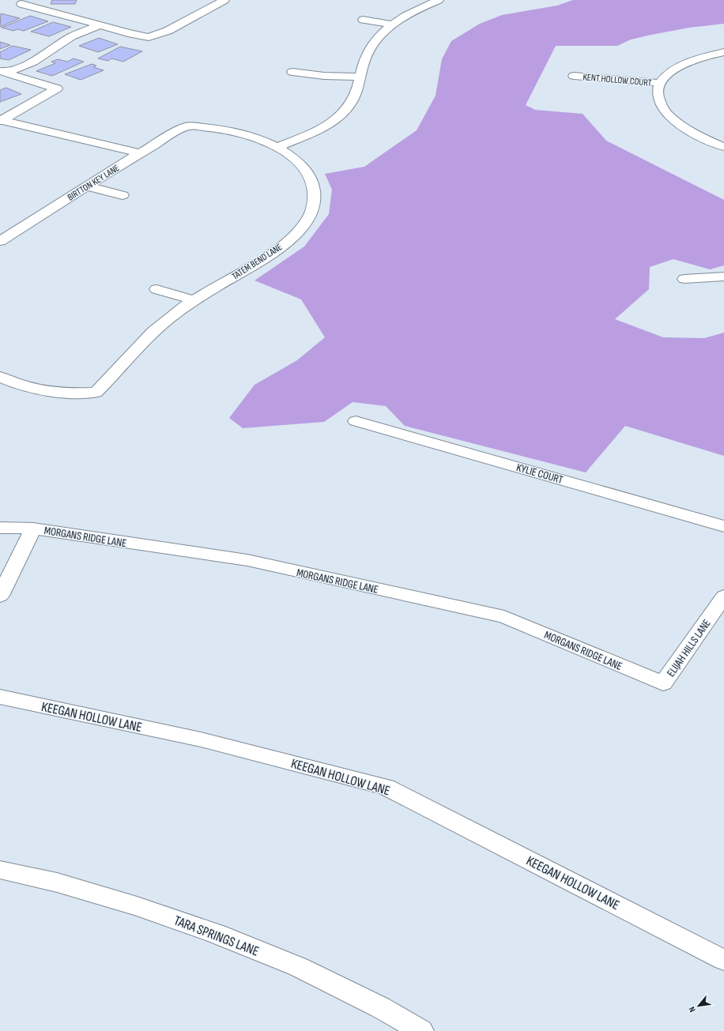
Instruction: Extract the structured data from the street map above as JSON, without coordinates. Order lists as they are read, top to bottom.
{
  "streets": {
    "street": [
      "KENT HOLLOW COURT",
      "BIRTTON KEY LANE",
      "TATEM BEND LANE",
      "KYLIE COURT",
      "MORGANS RIDGE LANE",
      "ELIJAH HILLS LANE",
      "KEEGAN HOLLOW LANE",
      "TARA SPRINGS LANE"
    ]
  },
  "crossings": [
    ["BIRTTON KEY LANE", "TATEM BEND LANE"],
    ["MORGANS RIDGE LANE", "ELIJAH HILLS LANE"]
  ],
  "north": "bottom left"
}
